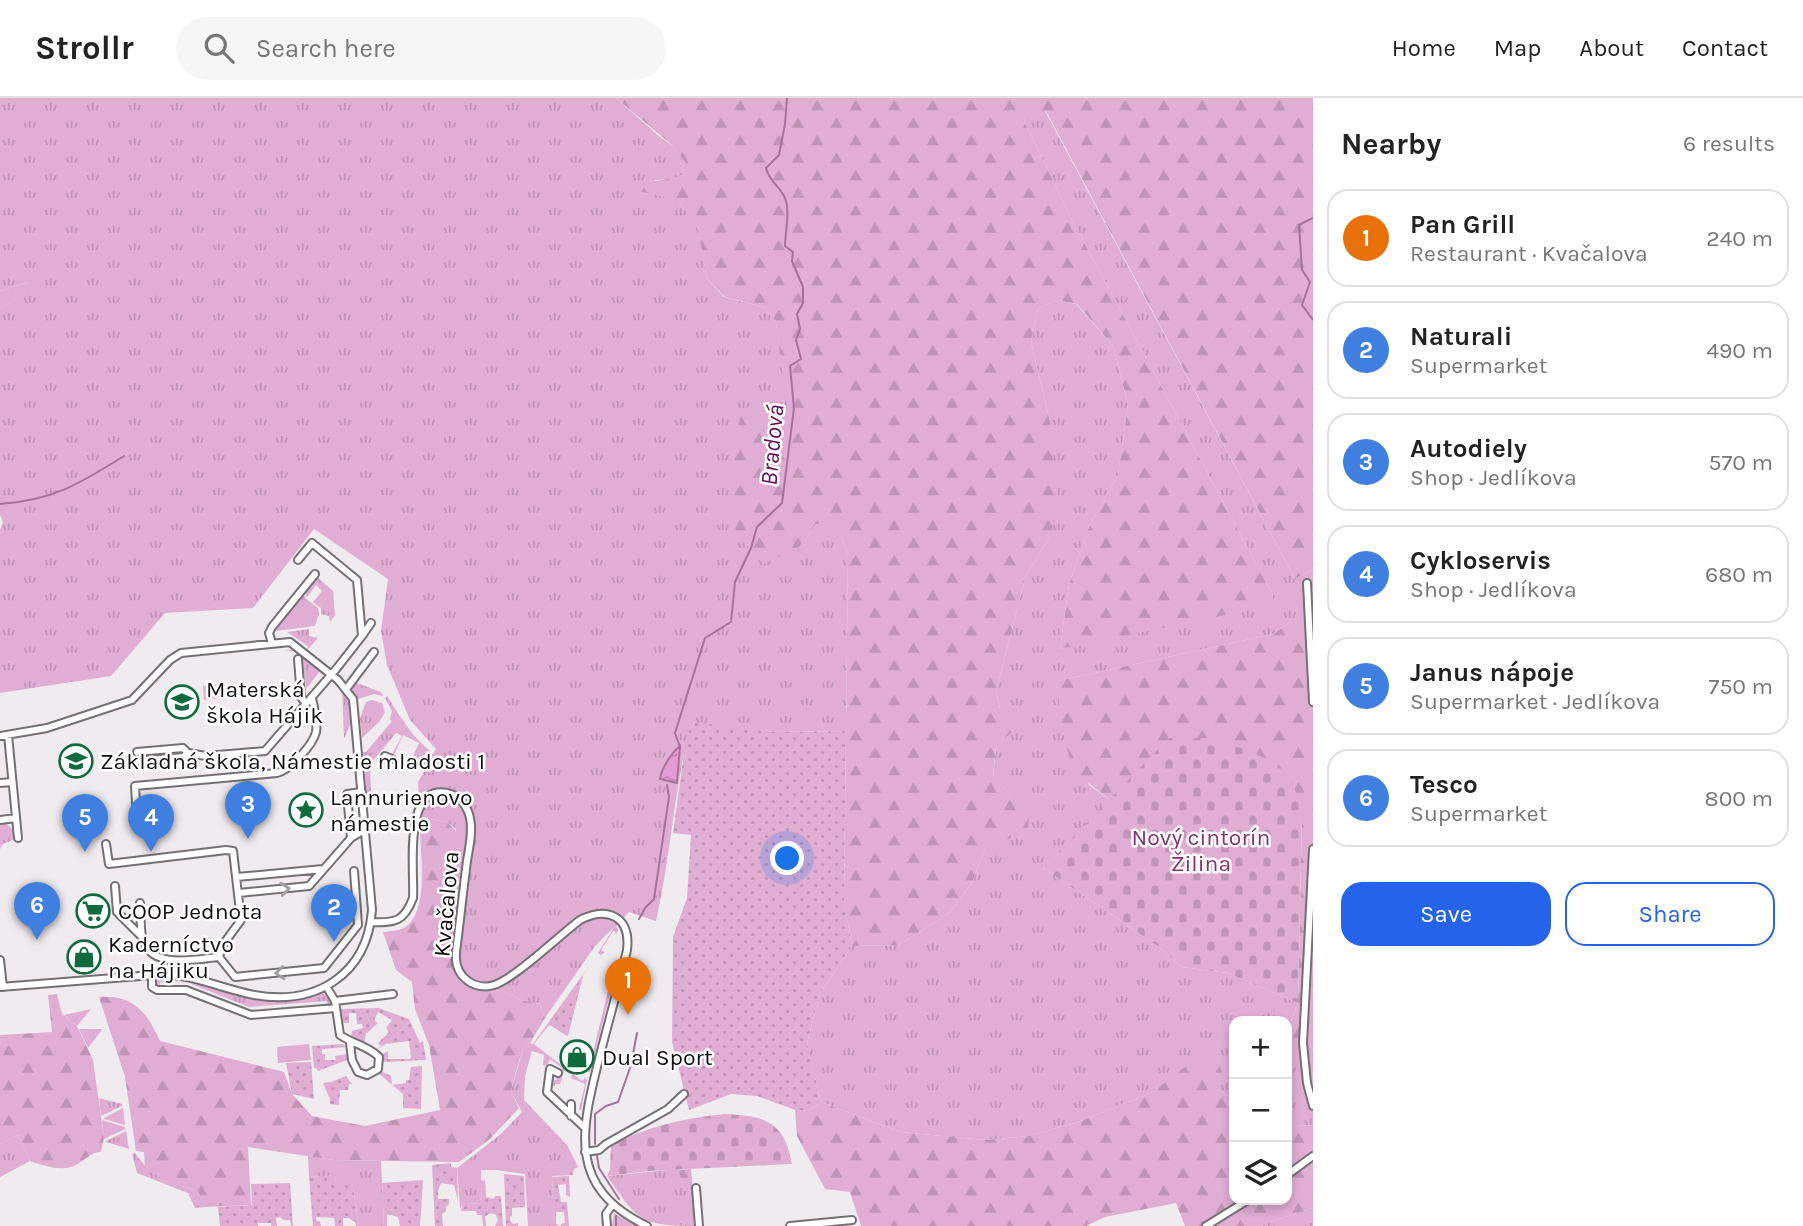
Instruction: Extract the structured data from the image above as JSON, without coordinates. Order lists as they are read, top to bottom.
{
  "streets": {
    "street": ["Kvačalova"]
  },
  "water": ["Bradová"],
  "parks": ["Nový cintorín Žilina"],
  "places": {
    "school or university": ["Materská škola Hájik", "Základná škola, Námestie mladosti 1"],
    "place": ["Lannurienovo námestie"],
    "supermarket": ["COOP Jednota"],
    "shop": ["Kaderníctvo na Hájiku", "Dual Sport"]
  },
  "page": {
    "header": "Strollr",
    "search": "Search here",
    "nav": [
      "Home",
      "Map",
      "About",
      "Contact"
    ],
    "heading": ["Nearby", "6 results"],
    "list": [
      {
        "mark": "1",
        "name": "Pan Grill",
        "note": "Restaurant · Kvačalova",
        "value": "240 m"
      },
      {
        "mark": "2",
        "name": "Naturali",
        "note": "Supermarket",
        "value": "490 m"
      },
      {
        "mark": "3",
        "name": "Autodiely",
        "note": "Shop · Jedlíkova",
        "value": "570 m"
      },
      {
        "mark": "4",
        "name": "Cykloservis",
        "note": "Shop · Jedlíkova",
        "value": "680 m"
      },
      {
        "mark": "5",
        "name": "Janus nápoje",
        "note": "Supermarket · Jedlíkova",
        "value": "750 m"
      },
      {
        "mark": "6",
        "name": "Tesco",
        "note": "Supermarket",
        "value": "800 m"
      }
    ],
    "pins": [
      "3",
      "4",
      "5",
      "6",
      "2",
      "1"
    ],
    "buttons": ["Save", "Share"],
    "map_buttons": ["+", "−"]
  }
}
